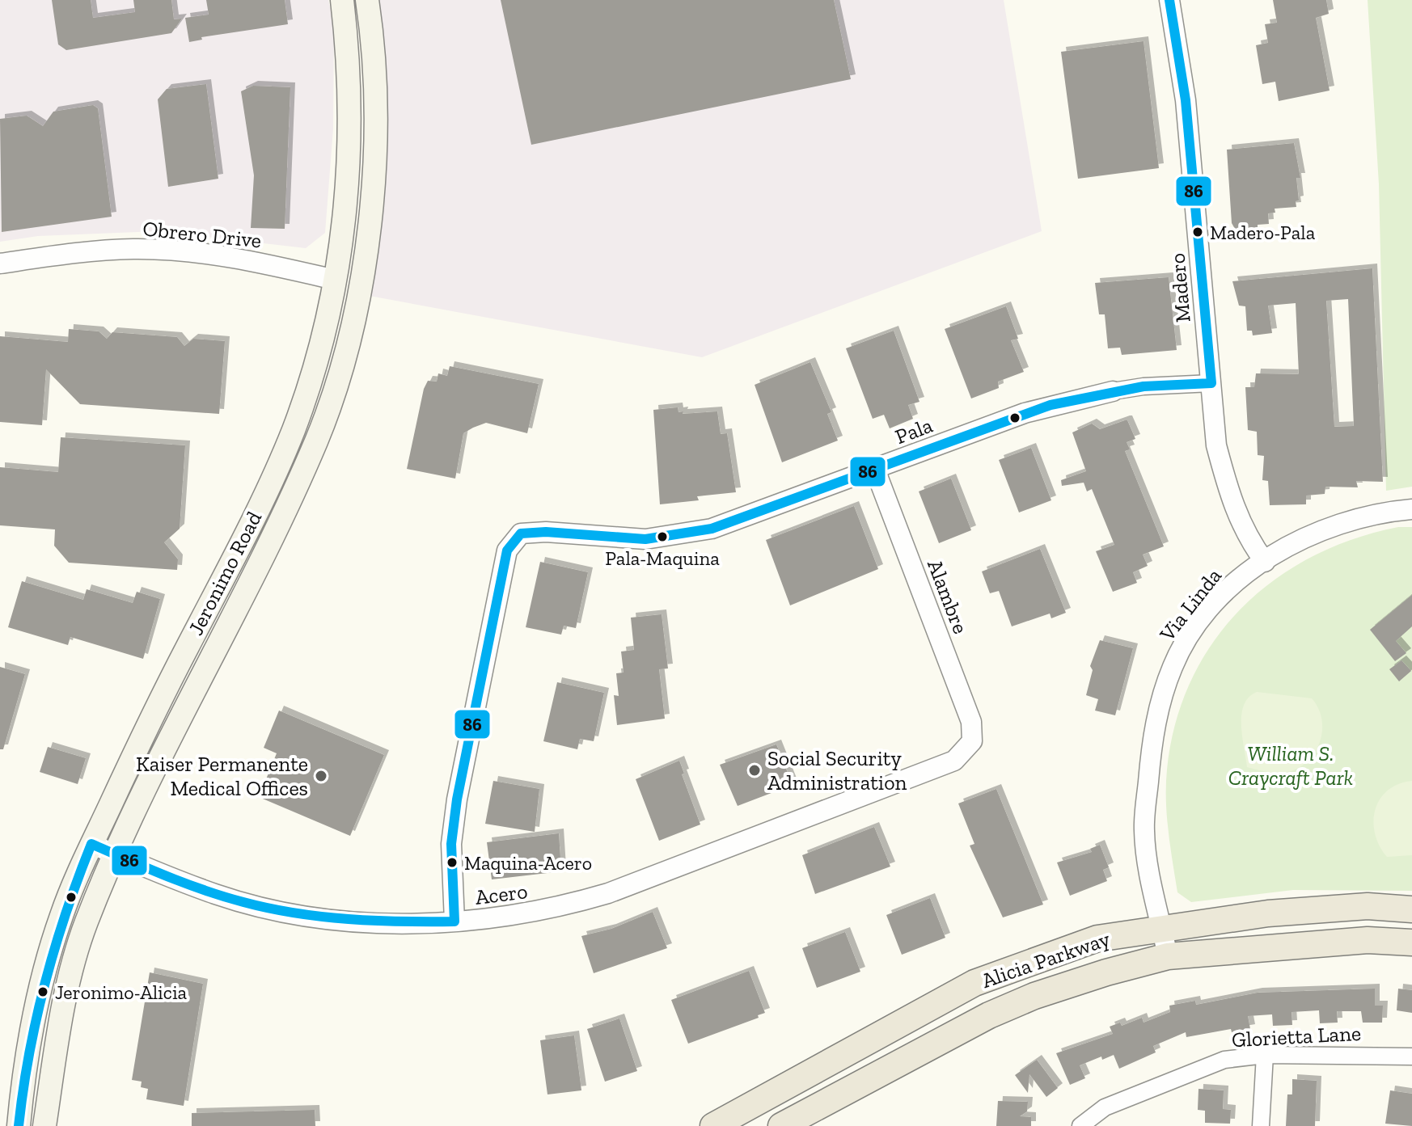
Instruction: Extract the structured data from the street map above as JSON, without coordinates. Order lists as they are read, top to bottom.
{
  "streets": {
    "main road": ["Jeronimo Road", "Alicia Parkway"],
    "street": [
      "Obrero Drive",
      "Madero",
      "Pala",
      "Alambre",
      "Via Linda",
      "Acero",
      "Glorietta Lane"
    ]
  },
  "crossings": [
    ["Obrero Drive", "Jeronimo Road"],
    ["Madero", "Pala"],
    ["Madero", "Via Linda"],
    ["Pala", "Alambre"],
    ["Pala", "Acero"],
    ["Jeronimo Road", "Acero"],
    ["Alambre", "Acero"],
    ["Via Linda", "Alicia Parkway"]
  ],
  "parks": ["William S. Craycraft Park"],
  "places": [
    "Madero-Pala",
    "Pala-Maquina",
    "Social Security Administration",
    "Kaiser Permanente Medical Offices",
    "Maquina-Acero",
    "Jeronimo-Alicia"
  ],
  "lines": ["transit line 86"]
}
